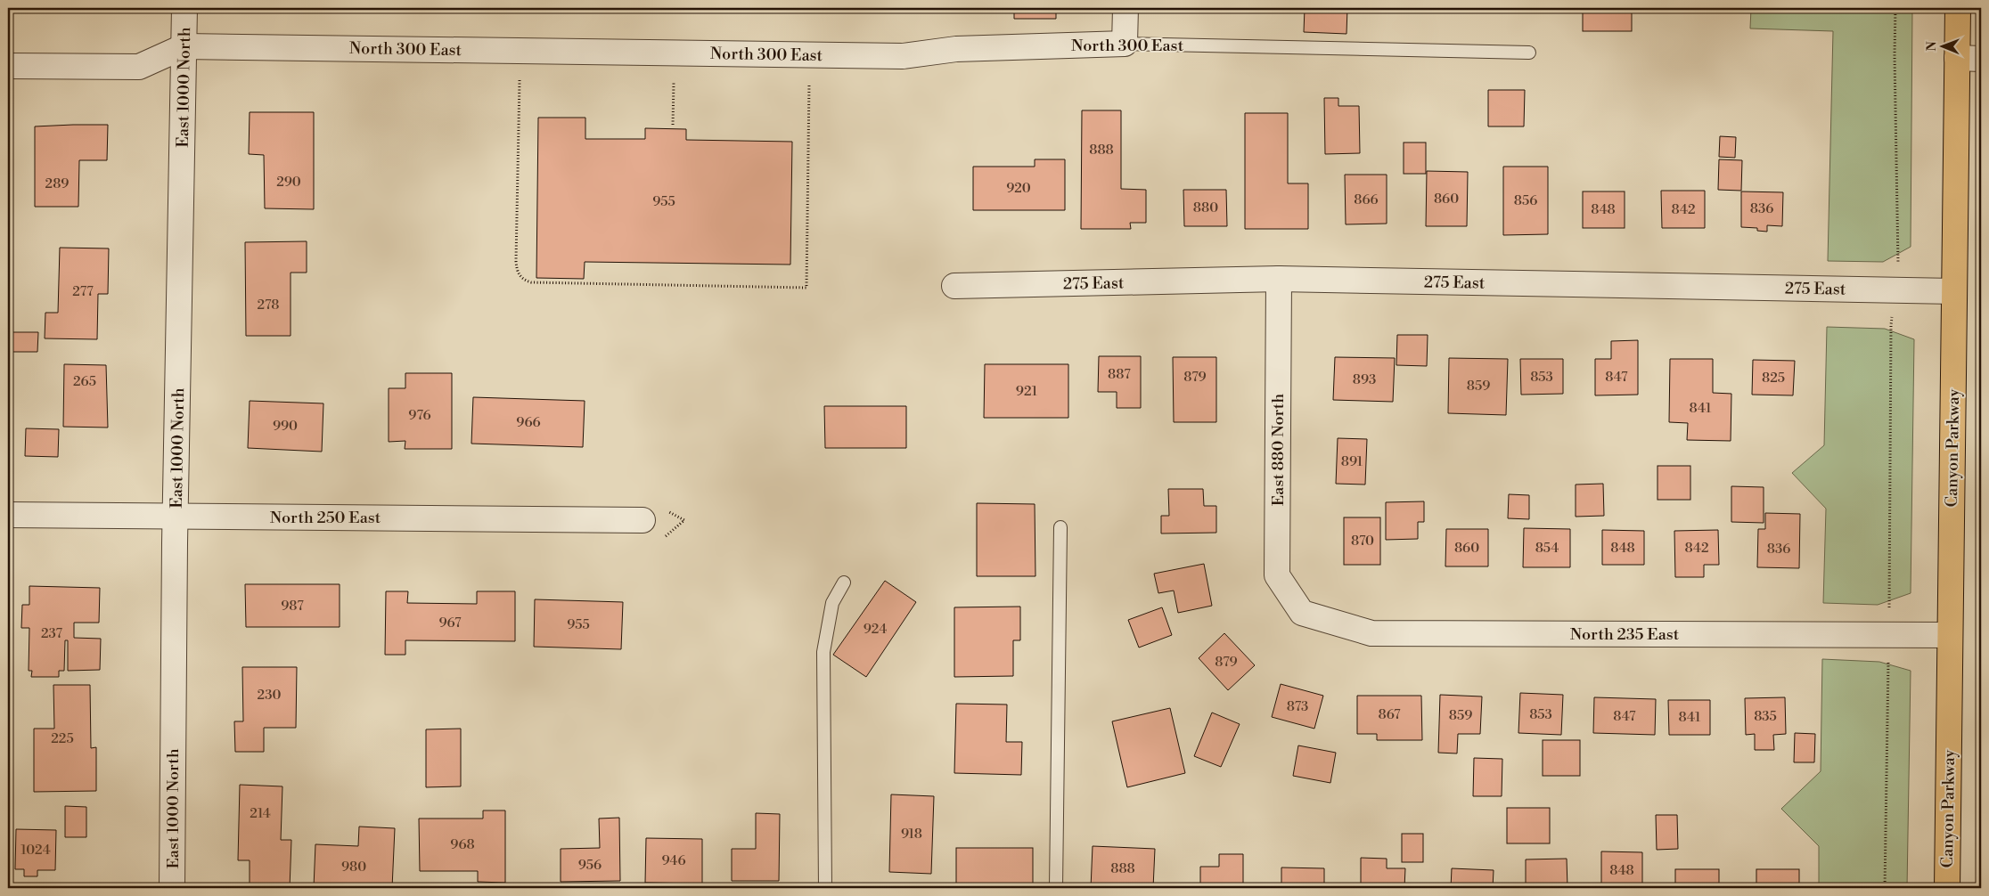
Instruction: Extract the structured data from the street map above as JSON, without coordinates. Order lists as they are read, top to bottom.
{
  "streets": {
    "highway": ["Canyon Parkway"],
    "street": [
      "North 300 East",
      "East 1000 North",
      "275 East",
      "East 880 North",
      "North 250 East",
      "North 235 East"
    ]
  },
  "crossings": [
    ["North 300 East", "East 1000 North"],
    ["East 1000 North", "North 250 East"],
    ["275 East", "Canyon Parkway"],
    ["275 East", "East 880 North"],
    ["Canyon Parkway", "North 235 East"],
    ["East 880 North", "North 235 East"]
  ],
  "house_numbers": [
    "888",
    "290",
    "289",
    "920",
    "860",
    "866",
    "856",
    "955",
    "880",
    "836",
    "848",
    "842",
    "277",
    "278",
    "887",
    "879",
    "853",
    "847",
    "825",
    "893",
    "265",
    "859",
    "921",
    "841",
    "976",
    "966",
    "990",
    "891",
    "870",
    "860",
    "854",
    "848",
    "842",
    "836",
    "987",
    "967",
    "955",
    "924",
    "237",
    "879",
    "230",
    "873",
    "867",
    "853",
    "859",
    "847",
    "835",
    "841",
    "225",
    "214",
    "918",
    "968",
    "1024",
    "946",
    "956",
    "980",
    "888",
    "848"
  ],
  "north": "left"
}
